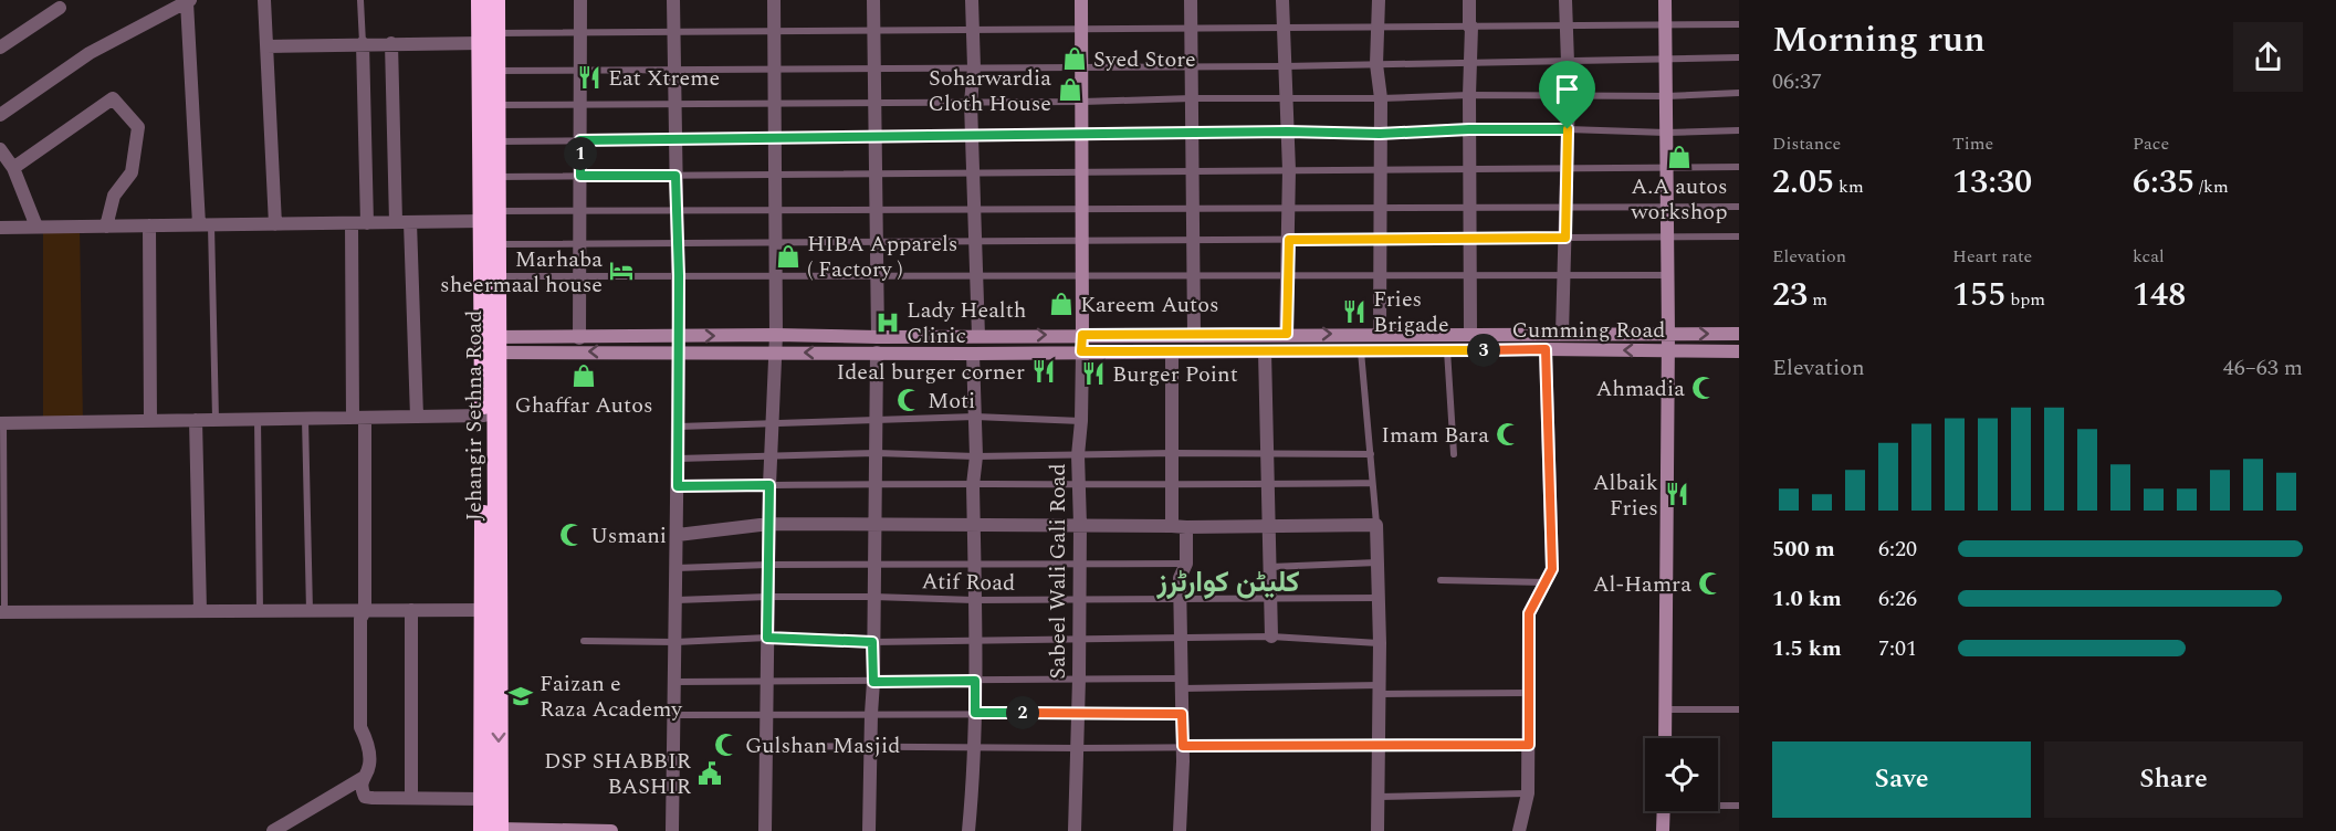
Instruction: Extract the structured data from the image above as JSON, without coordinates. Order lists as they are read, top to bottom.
{
  "streets": {
    "highway": ["Jehangir Sethna Road"],
    "street": ["Cumming Road", "Sabeel Wali Gali Road"],
    "lane": ["Atif Road"]
  },
  "crossings": [
    ["Cumming Road", "Jehangir Sethna Road"],
    ["Cumming Road", "Sabeel Wali Gali Road"],
    ["Sabeel Wali Gali Road", "Atif Road"]
  ],
  "districts": ["کلیٹن کوارٹرز"],
  "places": {
    "shop": [
      "Syed Store",
      "Soharwardia Cloth House",
      "A.A autos workshop",
      "HIBA Apparels ( Factory )",
      "Kareem Autos",
      "Ghaffar Autos"
    ],
    "restaurant": [
      "Eat Xtreme",
      "Fries Brigade",
      "Ideal burger corner",
      "Burger Point",
      "Albaik Fries"
    ],
    "hotel": ["Marhaba sheermaal house"],
    "hospital": ["Lady Health Clinic"],
    "mosque": [
      "Ahmadia",
      "Moti",
      "Imam Bara",
      "Usmani",
      "Al-Hamra",
      "Gulshan Masjid"
    ],
    "school or university": ["Faizan e Raza Academy"],
    "public building": ["DSP SHABBIR BASHIR"]
  },
  "page": {
    "heading": ["Morning run", "06:37"],
    "stats": [
      ["Distance", "2.05 km"],
      ["Time", "13:30"],
      ["Pace", "6:35 /km"],
      ["Elevation", "23 m"],
      ["Heart rate", "155 bpm"],
      ["kcal", "148"]
    ],
    "pins": ["1", "3", "2"],
    "chart": ["Elevation", "46–63 m"],
    "list": [
      {
        "name": "500 m",
        "note": "6:20"
      },
      {
        "name": "1.0 km",
        "note": "6:26"
      },
      {
        "name": "1.5 km",
        "note": "7:01"
      }
    ],
    "buttons": ["Save", "Share"]
  }
}
